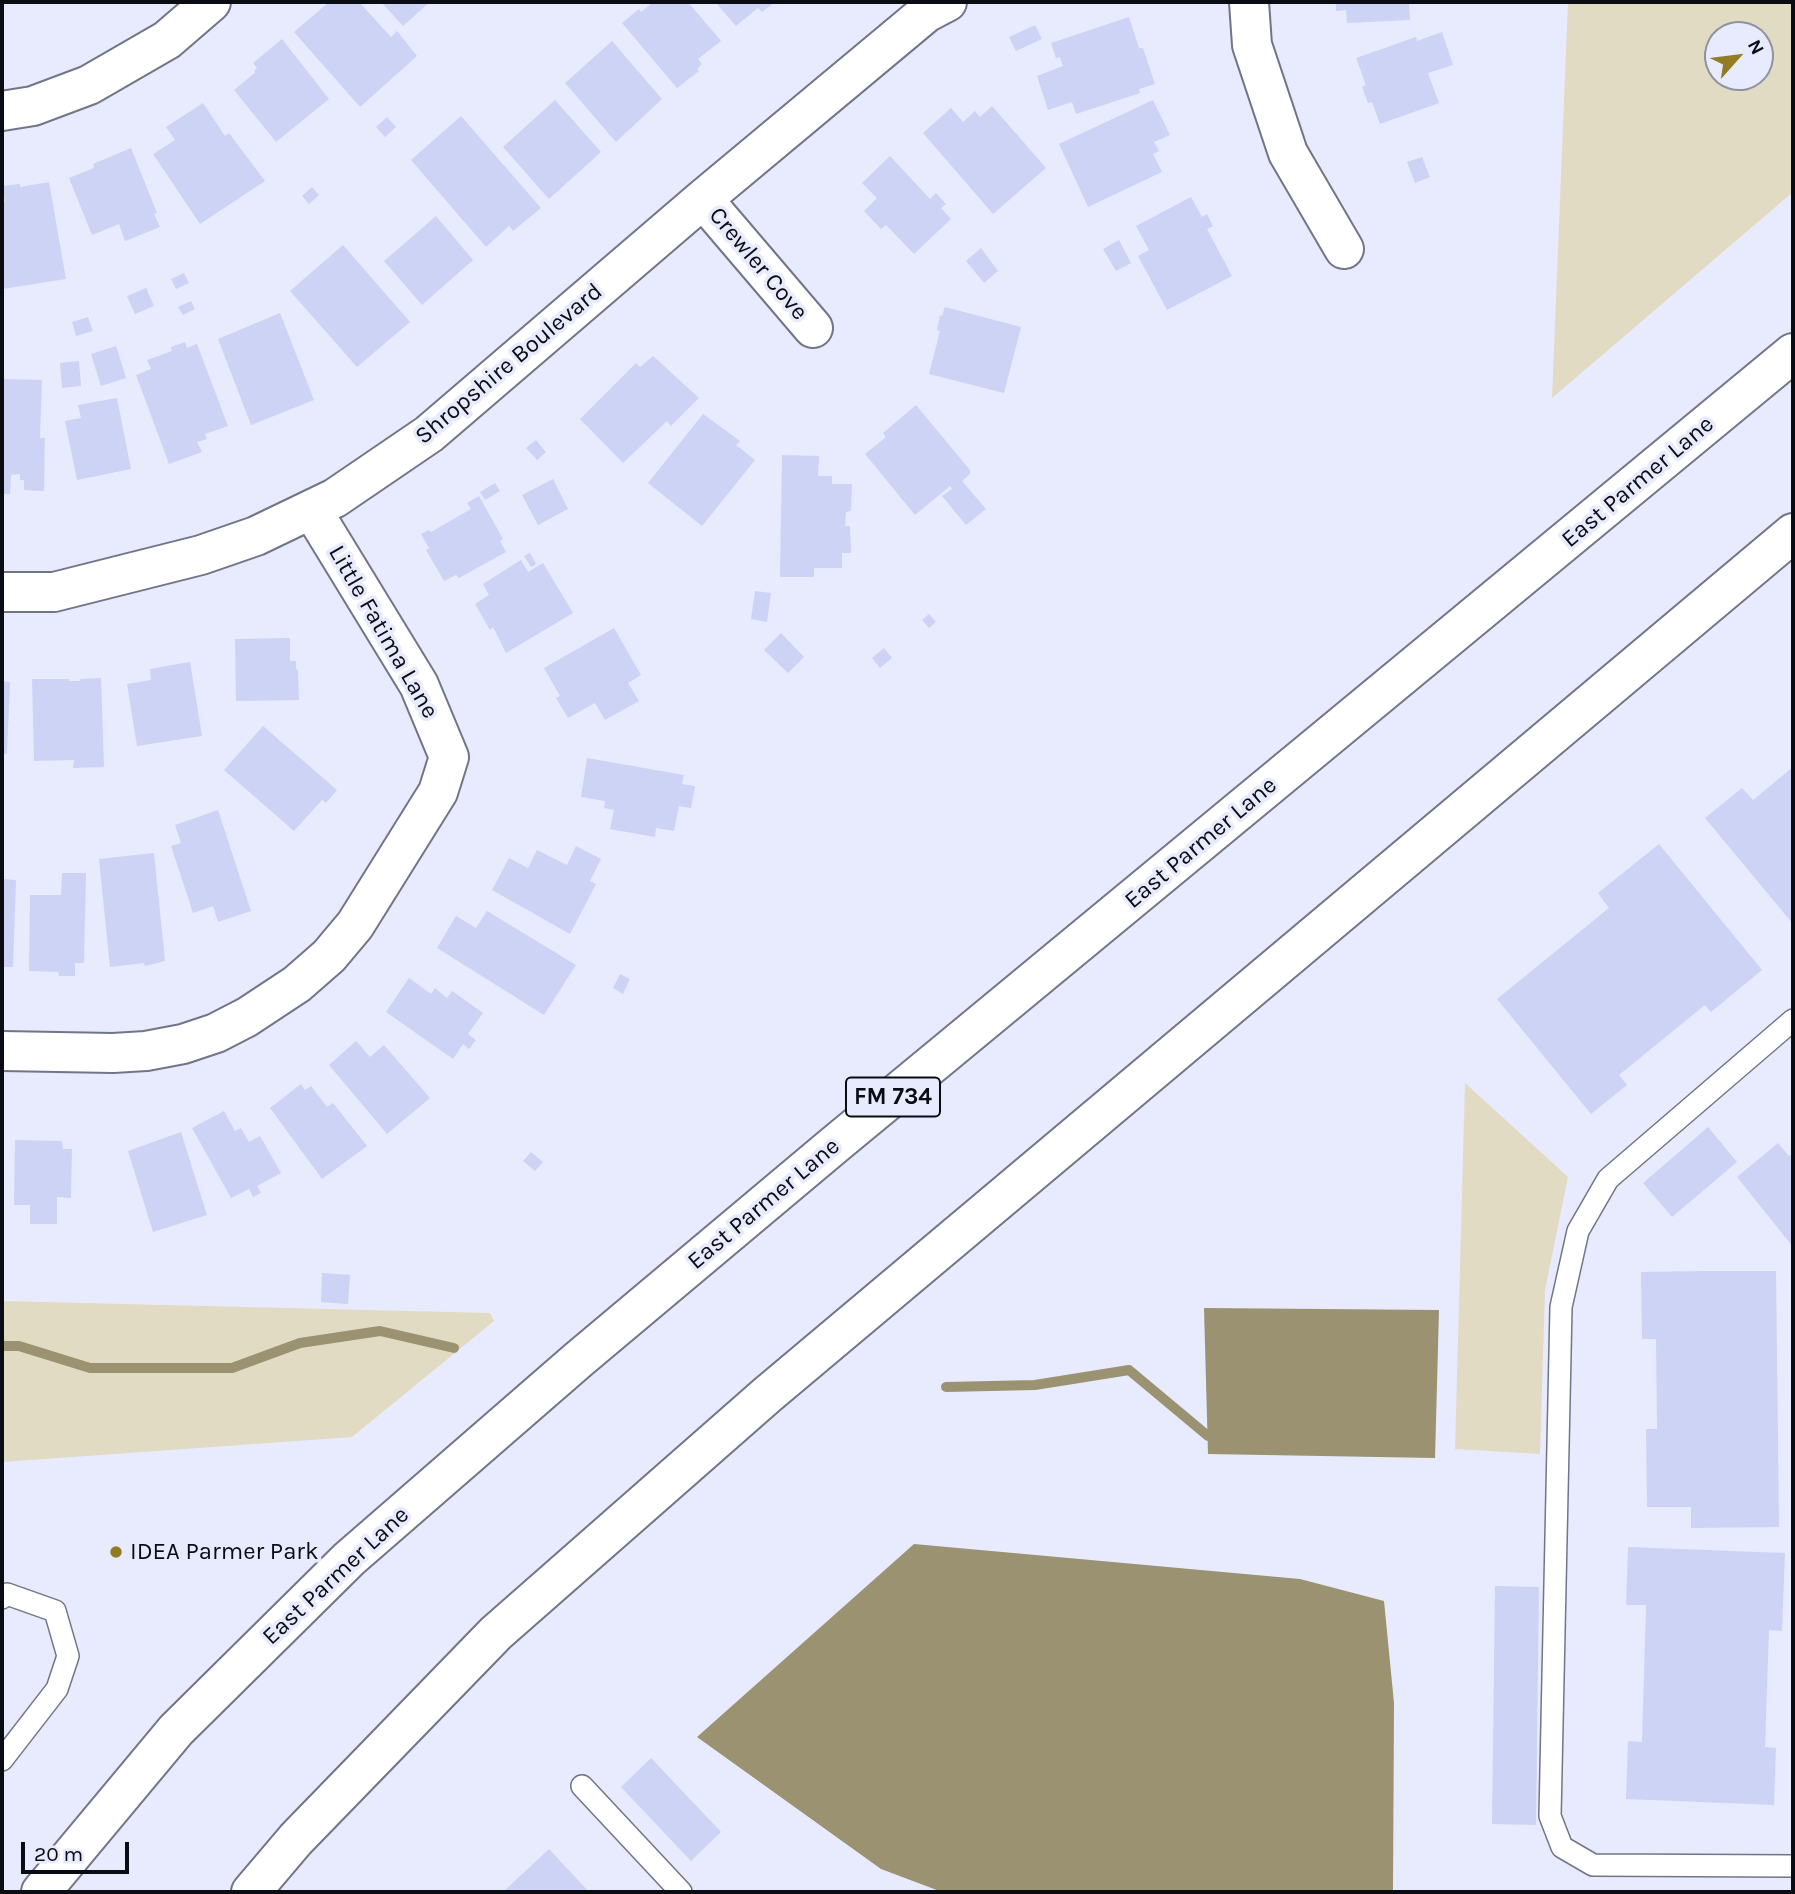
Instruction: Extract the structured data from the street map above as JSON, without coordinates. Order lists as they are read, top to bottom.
{
  "streets": {
    "main road": [
      "Crewler Cove",
      "Shropshire Boulevard",
      "East Parmer Lane",
      "Little Fatima Lane",
      "FM 734"
    ]
  },
  "crossings": [
    ["Crewler Cove", "Shropshire Boulevard"],
    ["Shropshire Boulevard", "Little Fatima Lane"]
  ],
  "places": ["IDEA Parmer Park"],
  "scale_bar": "20 m",
  "north": "top right"
}
